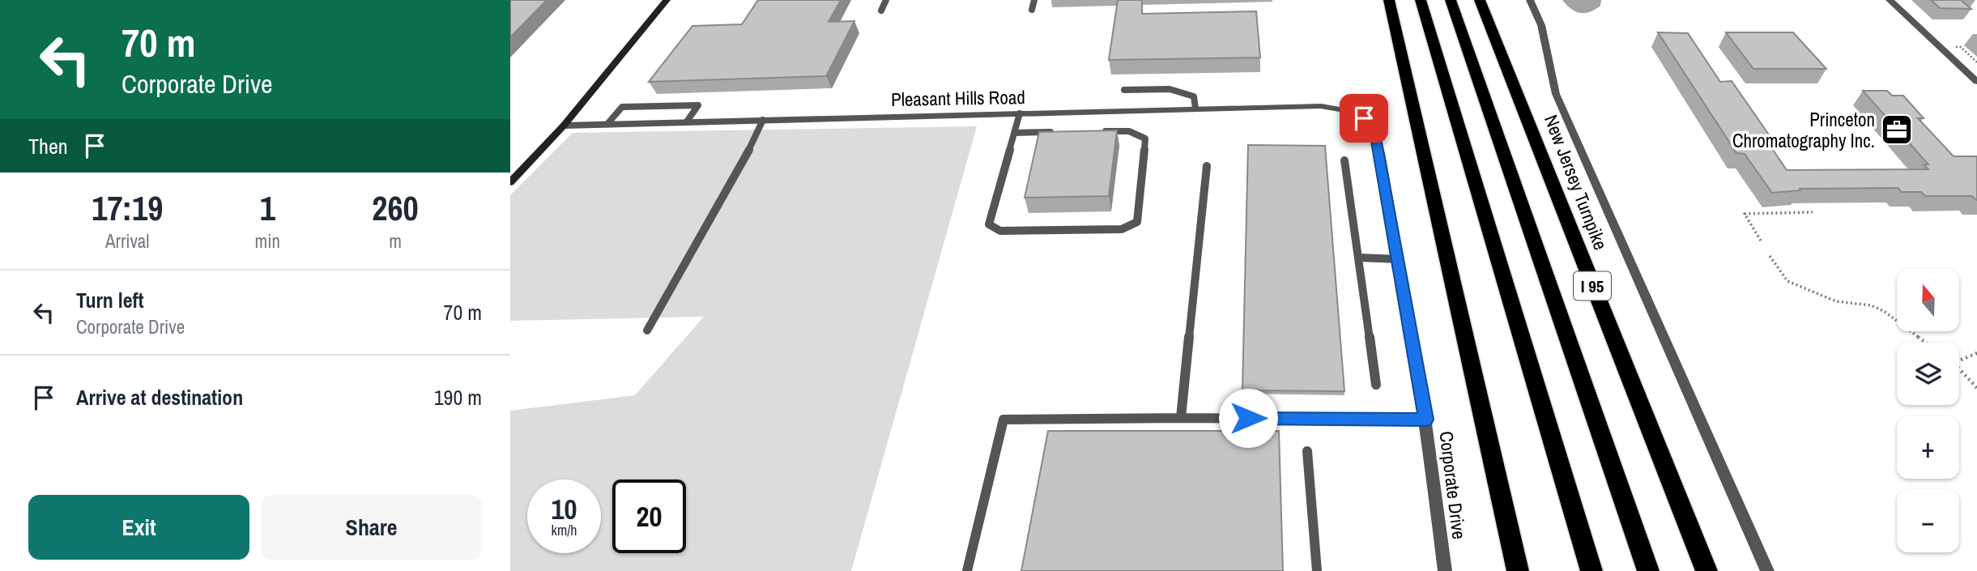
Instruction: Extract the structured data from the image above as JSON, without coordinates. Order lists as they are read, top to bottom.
{
  "streets": {
    "highway": ["New Jersey Turnpike", "I 95"],
    "street": ["Pleasant Hills Road", "Corporate Drive"]
  },
  "crossings": [
    ["Pleasant Hills Road", "Corporate Drive"]
  ],
  "places": {
    "office": ["Princeton Chromatography Inc."]
  },
  "north": "top",
  "page": {
    "turn": ["70 m", "Corporate Drive"],
    "then": "Then",
    "eta": [
      "17:19",
      "Arrival",
      "1",
      "min",
      "260",
      "m"
    ],
    "list": [
      {
        "name": "Turn left",
        "note": "Corporate Drive",
        "value": "70 m"
      },
      {
        "name": "Arrive at destination",
        "value": "190 m"
      }
    ],
    "map_buttons": ["+", "−"],
    "speed": "10 km/h",
    "limit": "20",
    "buttons": ["Exit", "Share"]
  }
}
